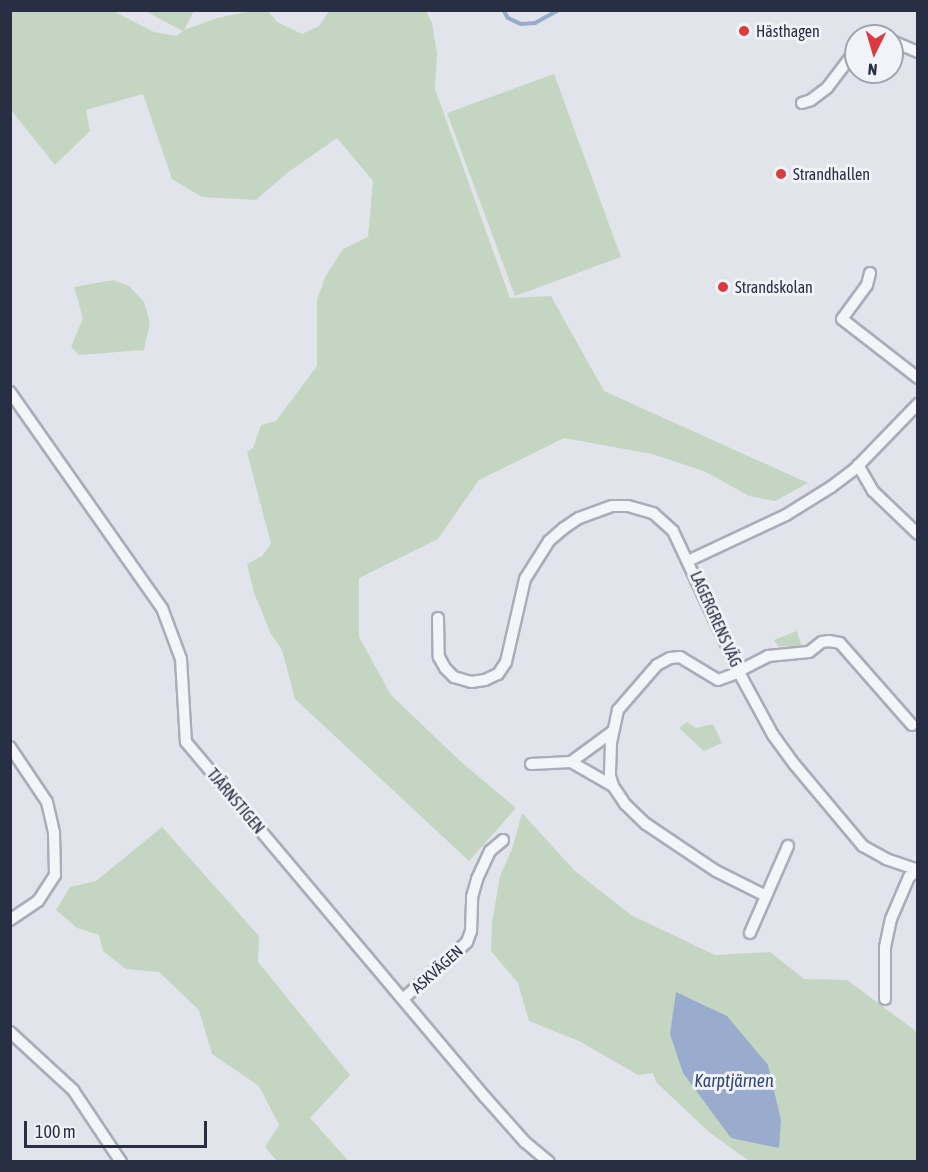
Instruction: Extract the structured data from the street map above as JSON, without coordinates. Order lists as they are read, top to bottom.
{
  "streets": {
    "street": ["LAGERGRENS VÄG", "TJÄRNSTIGEN", "ASKVÄGEN"]
  },
  "crossings": [
    ["TJÄRNSTIGEN", "ASKVÄGEN"]
  ],
  "water": ["Karptjärnen"],
  "places": ["Hästhagen", "Strandhallen", "Strandskolan"],
  "scale_bar": "100 m",
  "north": "bottom"
}
